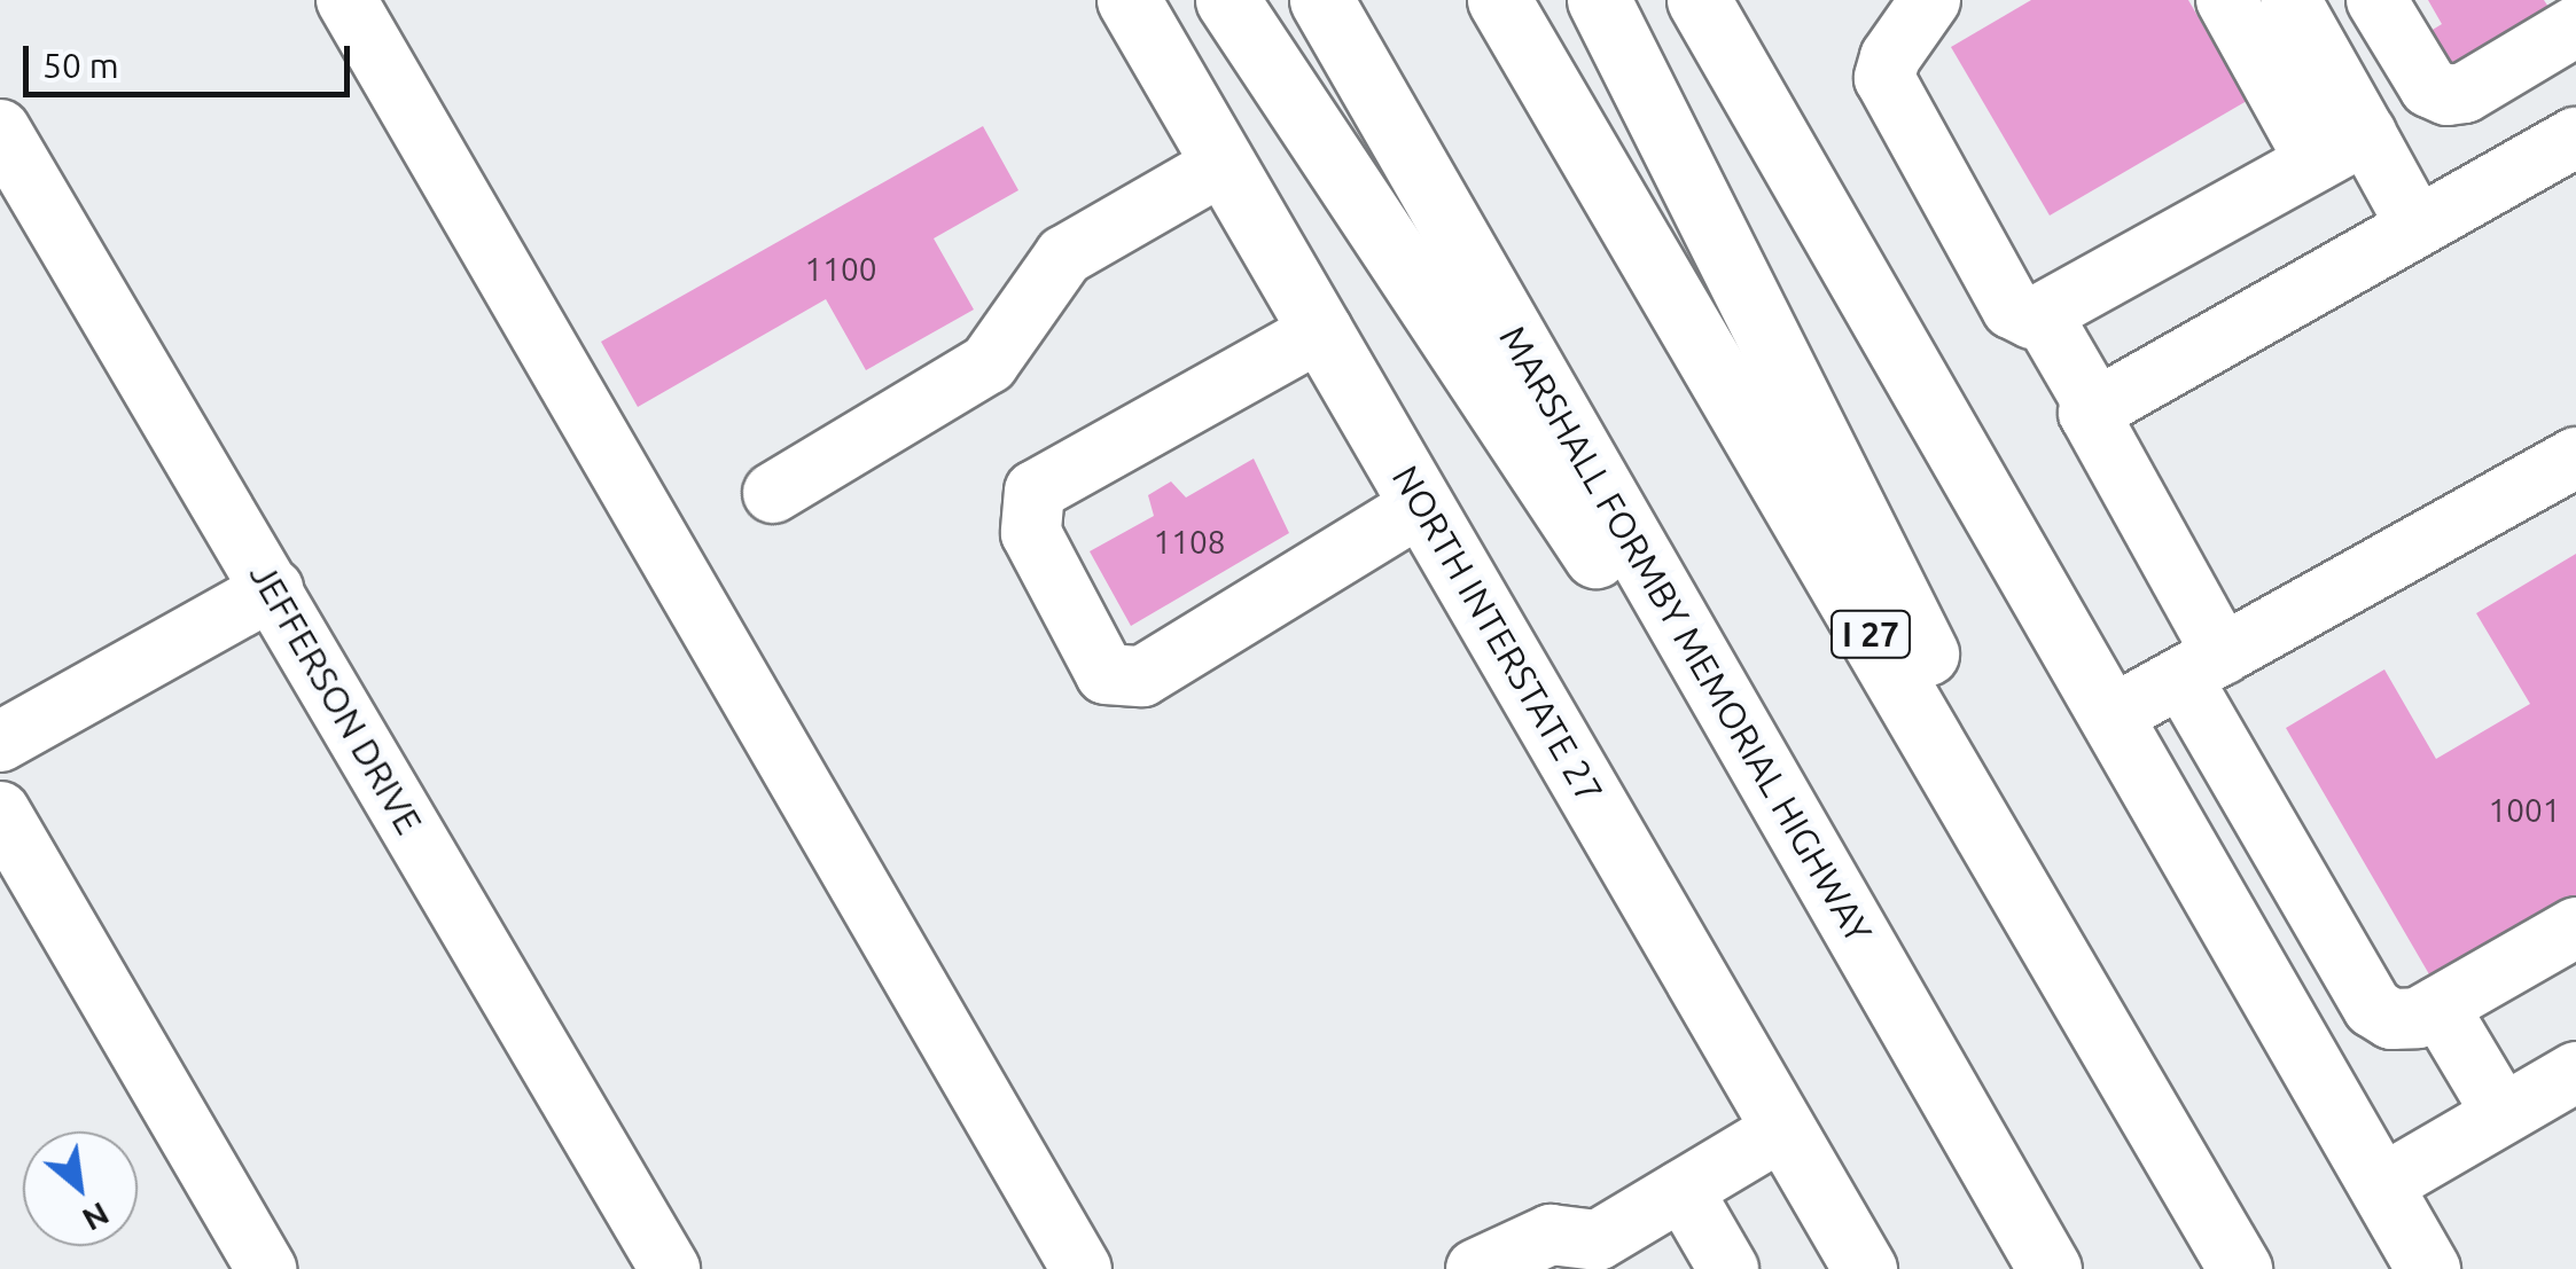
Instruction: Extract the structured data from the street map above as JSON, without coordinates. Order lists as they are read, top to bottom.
{
  "streets": {
    "main road": ["NORTH INTERSTATE 27", "MARSHALL FORMBY MEMORIAL HIGHWAY", "I 27"],
    "street": ["JEFFERSON DRIVE"]
  },
  "house_numbers": ["1100", "1108", "1001"],
  "scale_bar": "50 m",
  "north": "bottom right"
}
